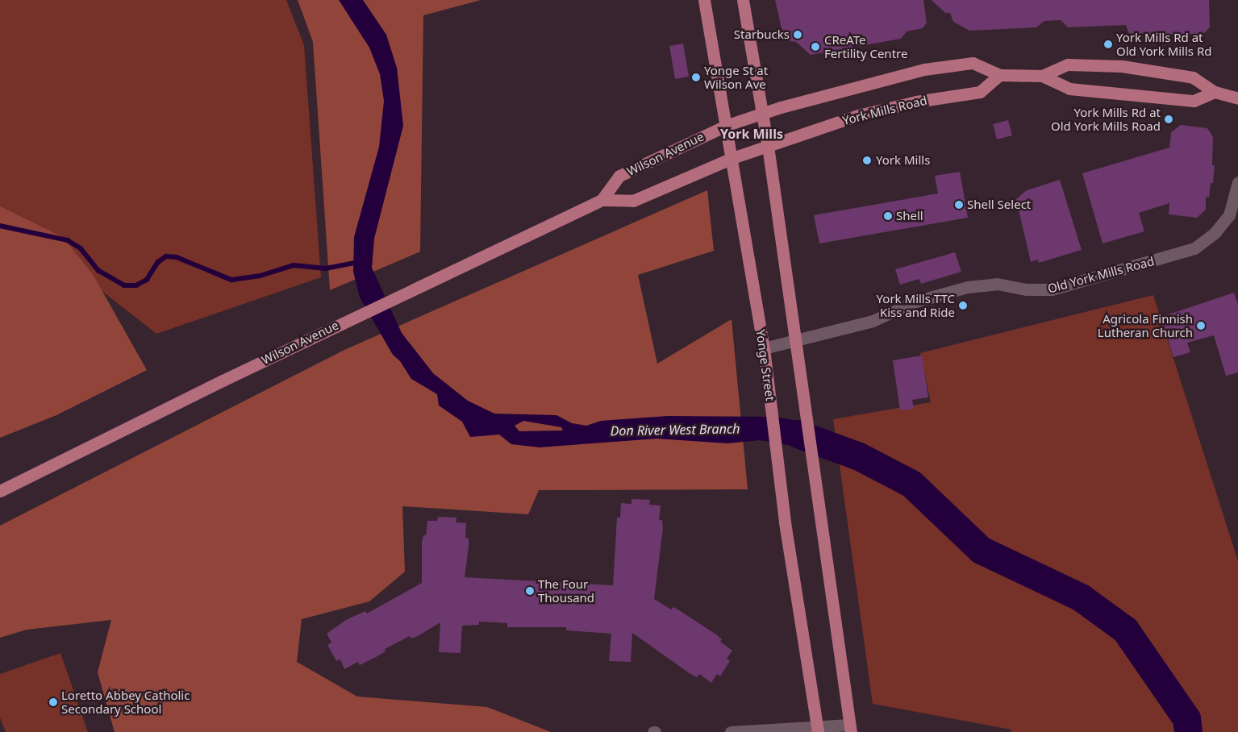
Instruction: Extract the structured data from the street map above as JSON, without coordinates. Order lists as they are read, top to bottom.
{
  "streets": {
    "main road": ["York Mills Road", "Wilson Avenue", "Yonge Street"],
    "street": ["Old York Mills Road"]
  },
  "crossings": [
    ["York Mills Road", "Wilson Avenue"],
    ["Wilson Avenue", "Yonge Street"],
    ["Old York Mills Road", "Yonge Street"]
  ],
  "districts": ["York Mills"],
  "water": ["Don River West Branch"],
  "places": [
    "Starbucks",
    "York Mills Rd at Old York Mills Rd",
    "CReATe Fertility Centre",
    "Yonge St at Wilson Ave",
    "York Mills Rd at Old York Mills Road",
    "York Mills",
    "Shell Select",
    "Shell",
    "York Mills TTC Kiss and Ride",
    "Agricola Finnish Lutheran Church",
    "The Four Thousand",
    "Loretto Abbey Catholic Secondary School"
  ]
}
